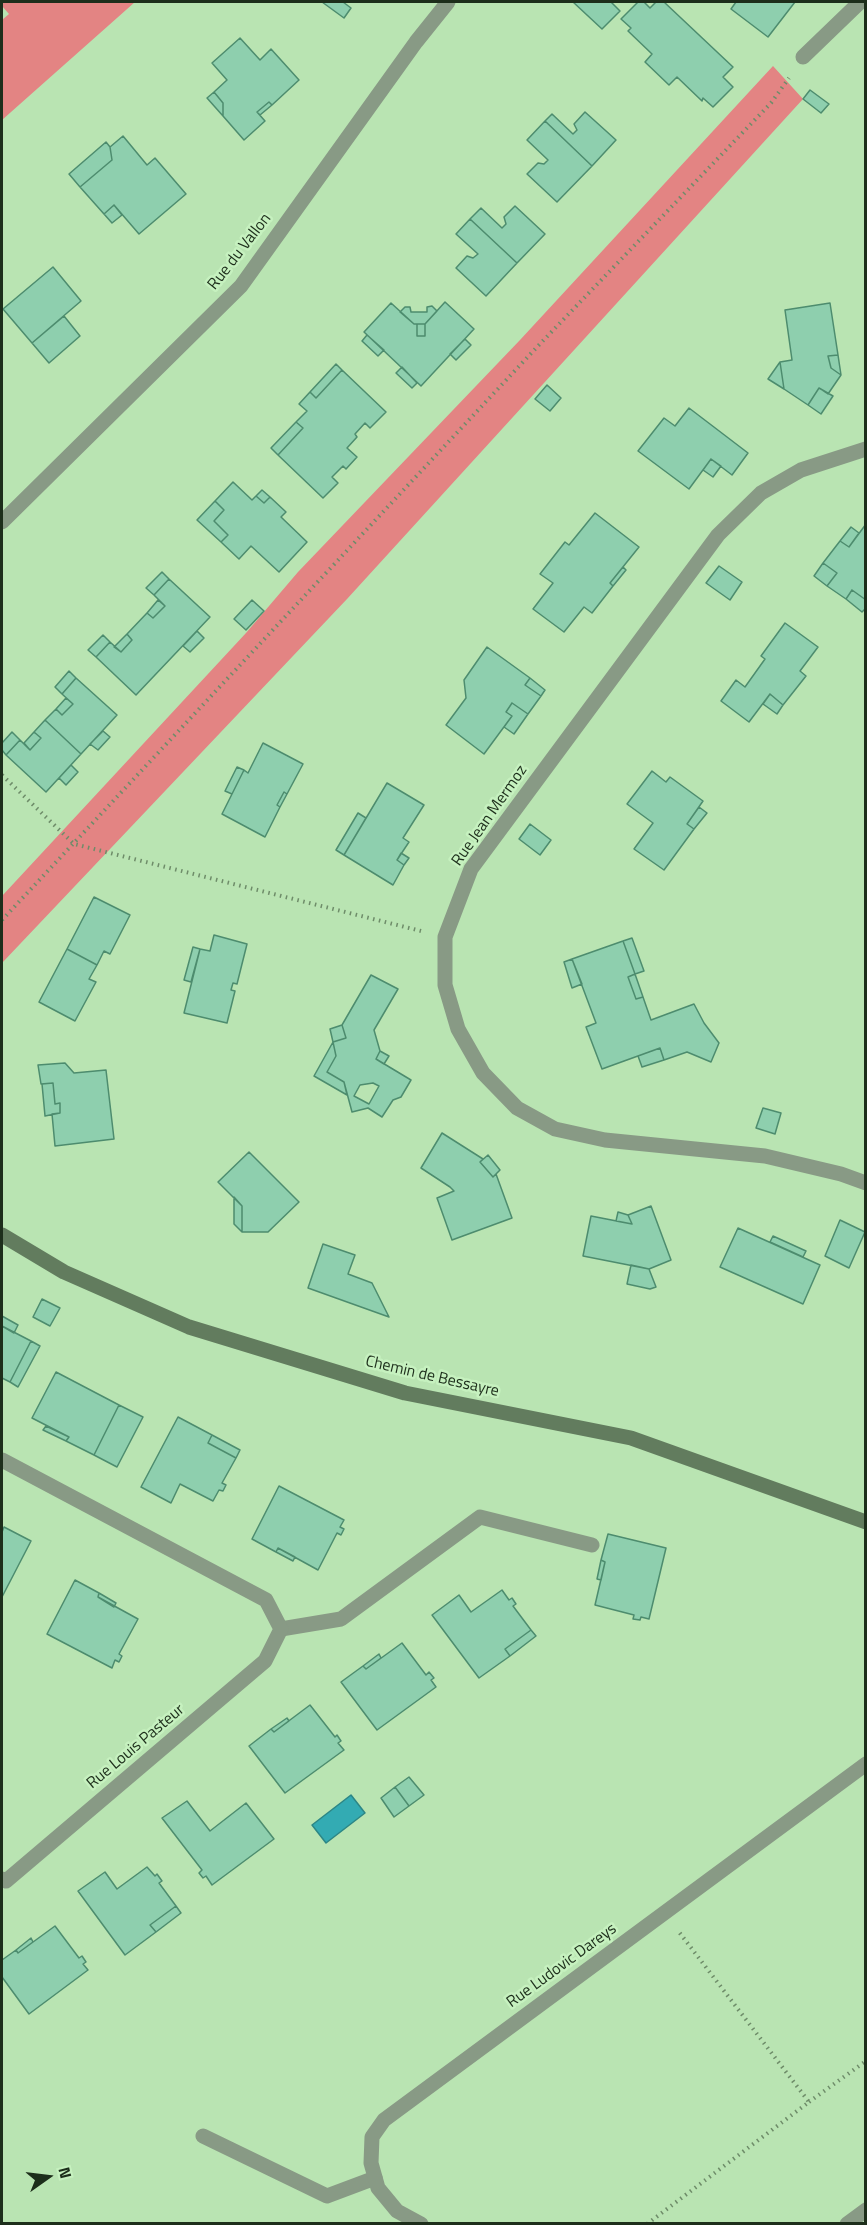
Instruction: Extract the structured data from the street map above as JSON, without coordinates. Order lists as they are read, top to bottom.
{
  "streets": {
    "street": [
      "Rue du Vallon",
      "Rue Jean Mermoz",
      "Chemin de Bessayre",
      "Rue Louis Pasteur",
      "Rue Ludovic Dareys"
    ]
  },
  "north": "right"
}
